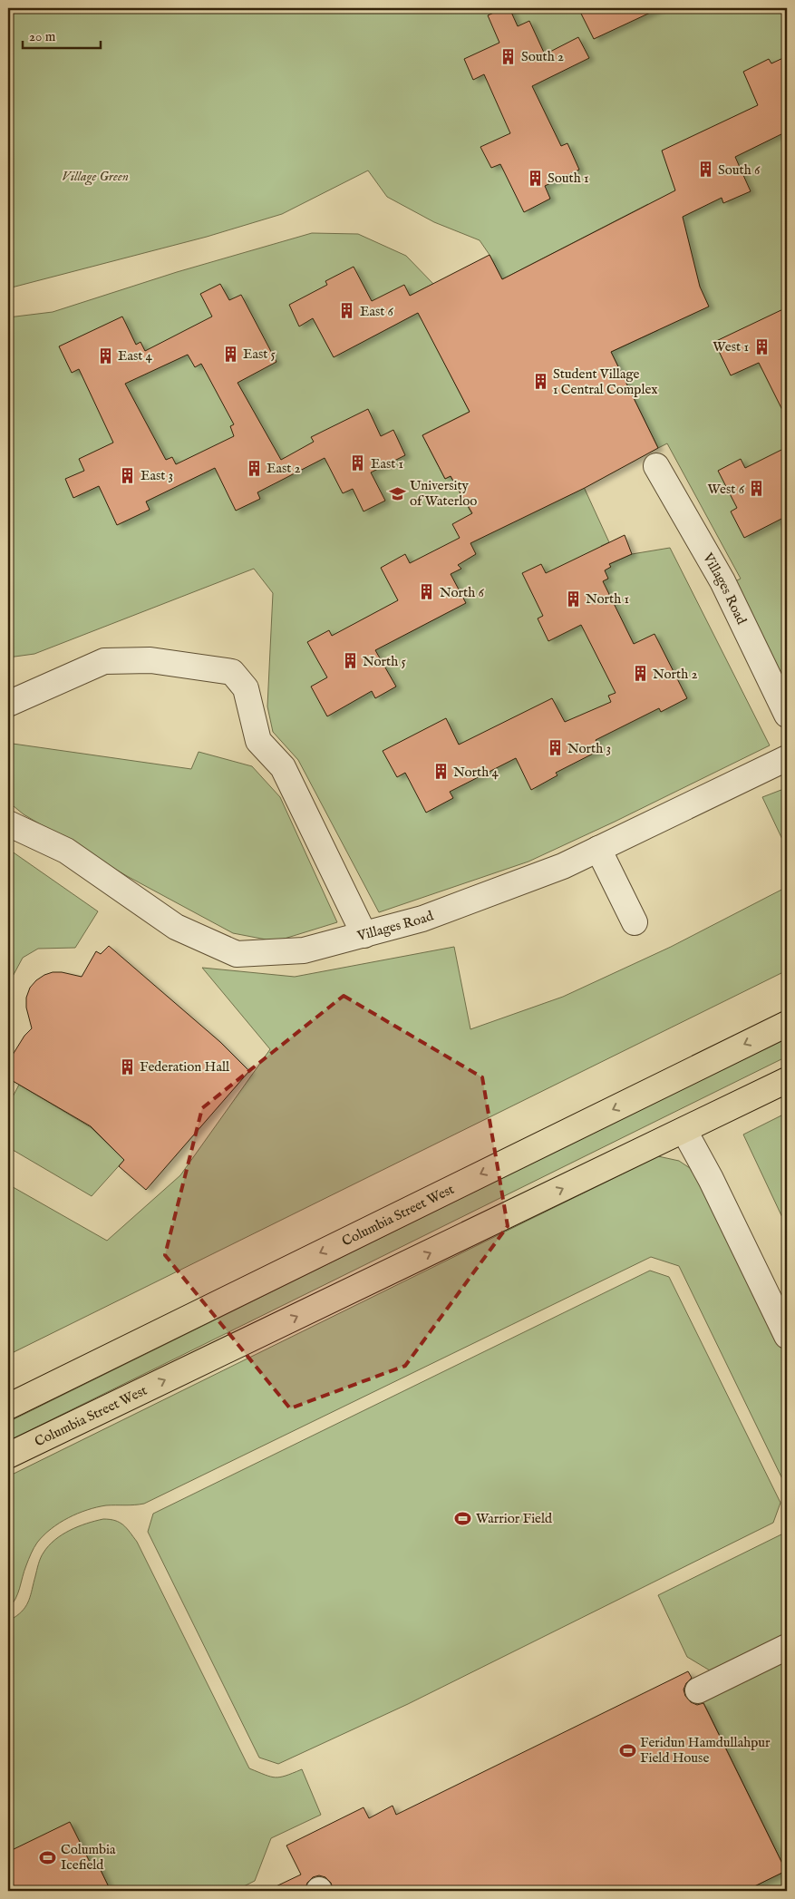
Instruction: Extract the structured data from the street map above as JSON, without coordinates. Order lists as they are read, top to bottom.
{
  "streets": {
    "main road": ["Columbia Street West"],
    "lane": ["Villages Road"]
  },
  "parks": ["Village Green"],
  "places": {
    "building": [
      "South 2",
      "South 6",
      "South 1",
      "East 6",
      "West 1",
      "East 5",
      "East 4",
      "Student Village 1 Central Complex",
      "East 1",
      "East 2",
      "East 3",
      "West 6",
      "North 6",
      "North 1",
      "North 5",
      "North 2",
      "North 3",
      "North 4",
      "Federation Hall"
    ],
    "school or university": ["University of Waterloo"],
    "sports": ["Warrior Field", "Feridun Hamdullahpur Field House", "Columbia Icefield"]
  },
  "scale_bar": "20 m"
}
